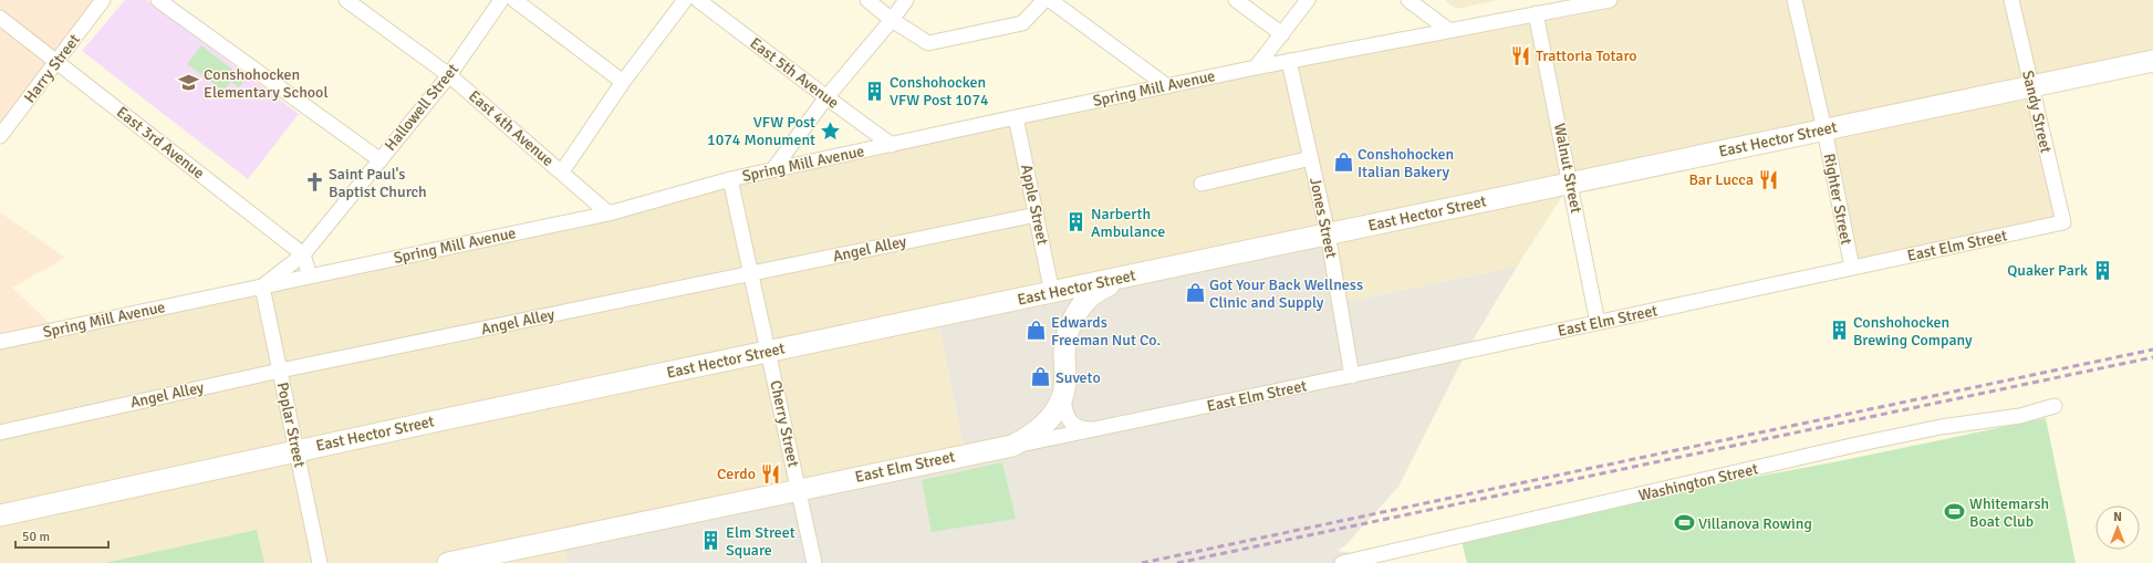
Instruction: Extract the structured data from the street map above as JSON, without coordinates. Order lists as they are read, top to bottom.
{
  "streets": {
    "main road": ["East Hector Street", "East Elm Street"],
    "street": [
      "Harry Street",
      "East 5th Avenue",
      "Spring Mill Avenue",
      "Hallowell Street",
      "Sandy Street",
      "East 4th Avenue",
      "East 3rd Avenue",
      "Walnut Street",
      "Righter Street",
      "Apple Street",
      "Jones Street",
      "Angel Alley",
      "Cherry Street",
      "Poplar Street",
      "Washington Street"
    ]
  },
  "crossings": [
    ["Harry Street", "East 3rd Avenue"],
    ["East 5th Avenue", "Spring Mill Avenue"],
    ["Spring Mill Avenue", "Hallowell Street"],
    ["Spring Mill Avenue", "East 4th Avenue"],
    ["Spring Mill Avenue", "Walnut Street"],
    ["Spring Mill Avenue", "Apple Street"],
    ["Spring Mill Avenue", "Jones Street"],
    ["Spring Mill Avenue", "Cherry Street"],
    ["Spring Mill Avenue", "Poplar Street"],
    ["Hallowell Street", "East 4th Avenue"],
    ["Hallowell Street", "East 3rd Avenue"],
    ["Hallowell Street", "Poplar Street"],
    ["Sandy Street", "East Hector Street"],
    ["Sandy Street", "East Elm Street"],
    ["East Hector Street", "Walnut Street"],
    ["East Hector Street", "Righter Street"],
    ["East Hector Street", "Apple Street"],
    ["East Hector Street", "Jones Street"],
    ["East Hector Street", "Cherry Street"],
    ["East Hector Street", "Poplar Street"],
    ["Walnut Street", "East Elm Street"],
    ["Righter Street", "East Elm Street"],
    ["Apple Street", "Angel Alley"],
    ["Jones Street", "East Elm Street"],
    ["East Elm Street", "Cherry Street"],
    ["Angel Alley", "Cherry Street"],
    ["Angel Alley", "Poplar Street"]
  ],
  "places": {
    "restaurant": ["Trattoria Totaro", "Bar Lucca", "Cerdo"],
    "school or university": ["Conshohocken Elementary School"],
    "building": [
      "Conshohocken VFW Post 1074",
      "Narberth Ambulance",
      "Quaker Park",
      "Conshohocken Brewing Company",
      "Elm Street Square"
    ],
    "place": ["VFW Post 1074 Monument"],
    "shop": [
      "Conshohocken Italian Bakery",
      "Got Your Back Wellness Clinic and Supply",
      "Edwards Freeman Nut Co.",
      "Suveto"
    ],
    "church": ["Saint Paul's Baptist Church"],
    "sports": ["Whitemarsh Boat Club", "Villanova Rowing"]
  },
  "scale_bar": "50 m",
  "north": "top"
}
